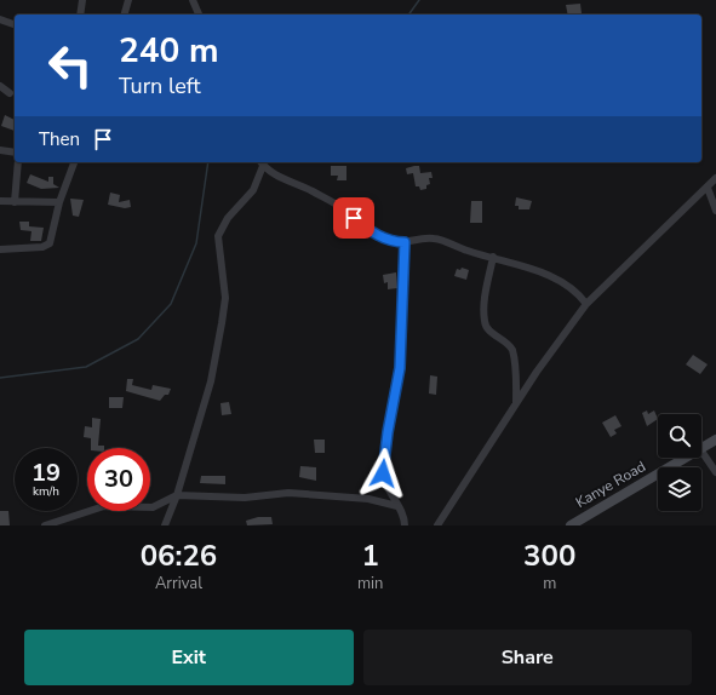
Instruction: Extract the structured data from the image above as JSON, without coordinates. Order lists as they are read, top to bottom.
{
  "streets": {
    "main road": ["Kanye Road"]
  },
  "page": {
    "turn": ["240 m", "Turn left"],
    "then": "Then",
    "speed": "19 km/h",
    "limit": "30",
    "eta": [
      "06:26",
      "Arrival",
      "1",
      "min",
      "300",
      "m"
    ],
    "buttons": ["Exit", "Share"]
  }
}
